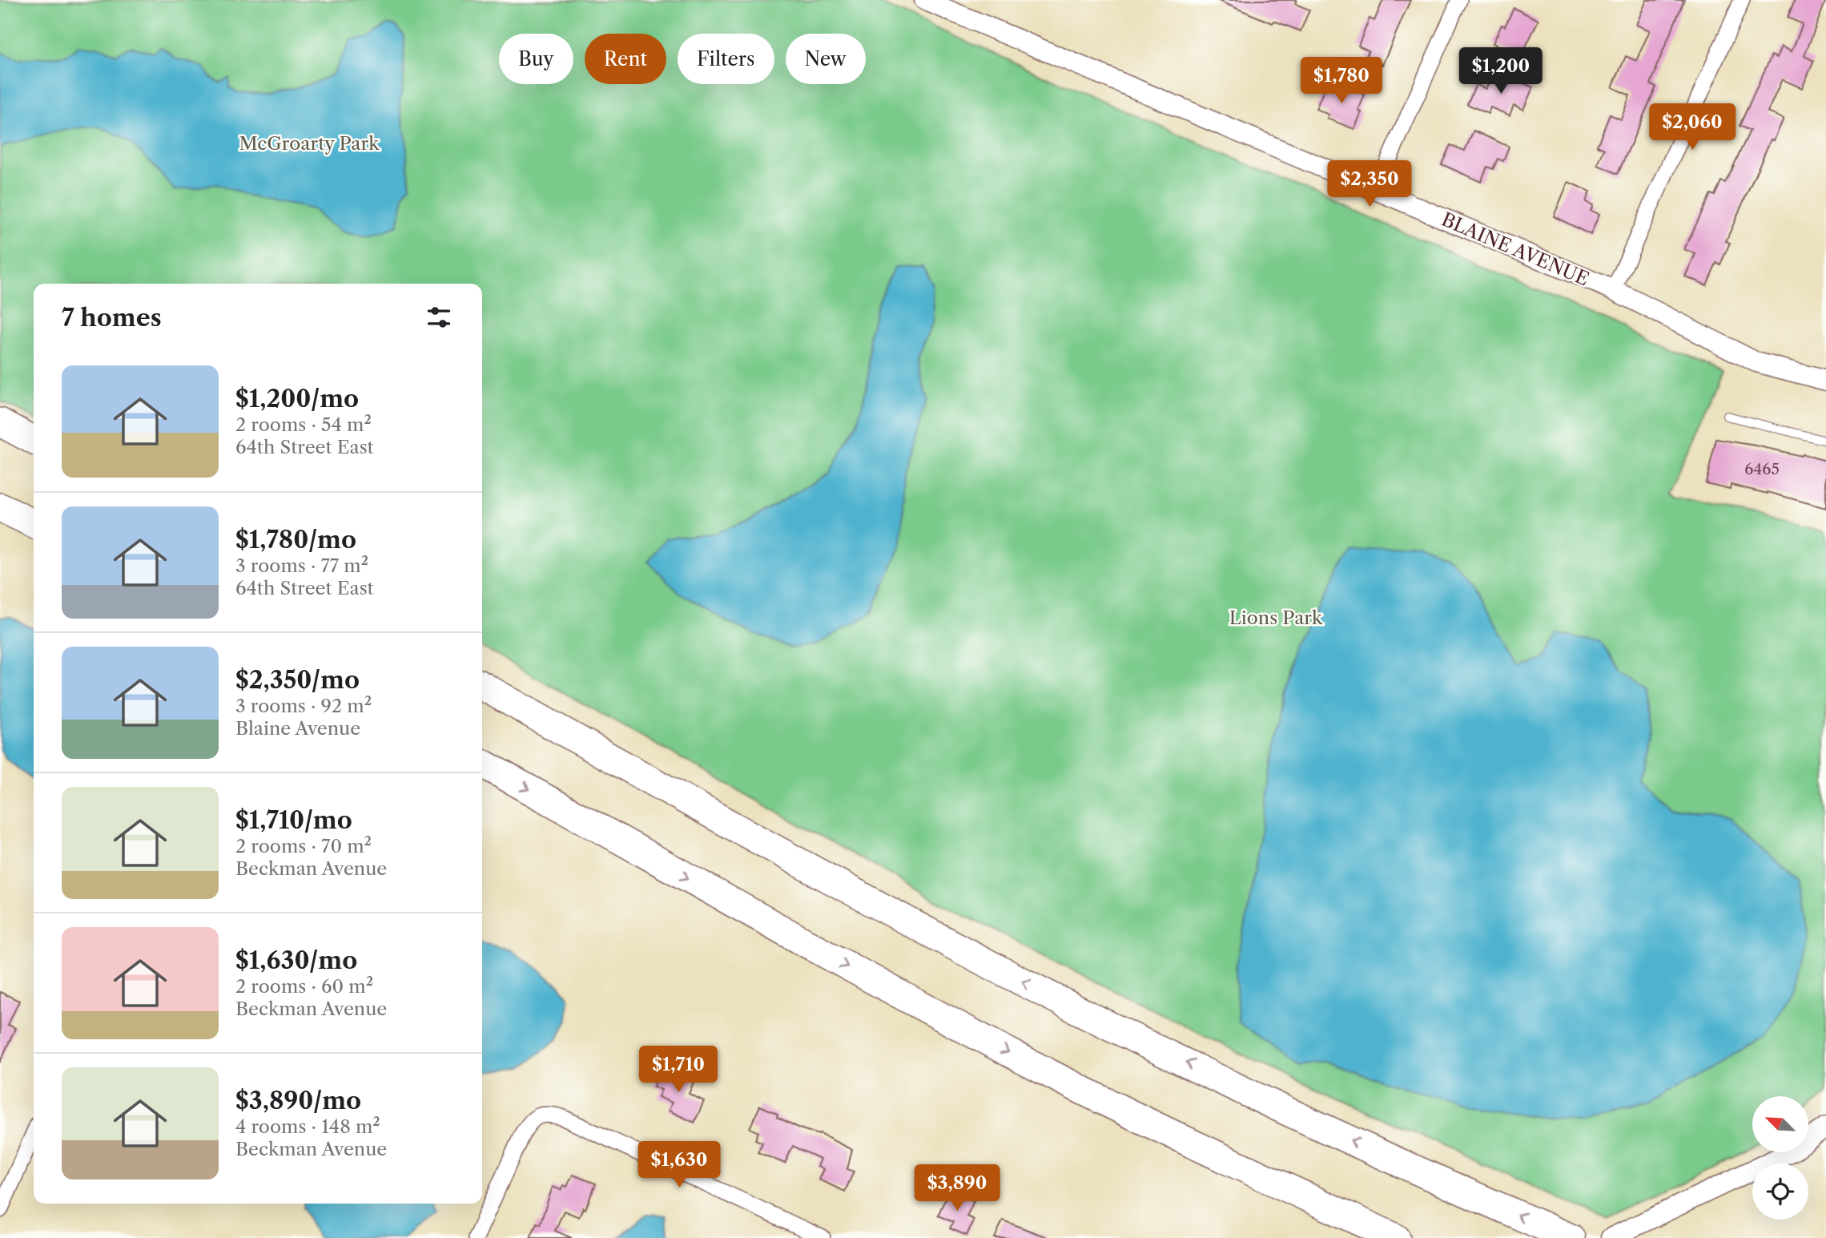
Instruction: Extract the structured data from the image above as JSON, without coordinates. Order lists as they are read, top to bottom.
{
  "streets": {
    "street": ["BLAINE AVENUE"]
  },
  "parks": ["McGroarty Park", "Lions Park"],
  "house_numbers": ["6465"],
  "north": "top left",
  "page": {
    "chip": [
      "Buy",
      "Rent",
      "Filters",
      "New"
    ],
    "price": [
      "$1,200",
      "$1,780",
      "$2,060",
      "$2,350",
      "$1,710",
      "$1,630",
      "$3,890"
    ],
    "heading": "7 homes",
    "list": [
      {
        "name": "$1,200/mo",
        "note": "2 rooms · 54 m² · 64th Street East"
      },
      {
        "name": "$1,780/mo",
        "note": "3 rooms · 77 m² · 64th Street East"
      },
      {
        "name": "$2,350/mo",
        "note": "3 rooms · 92 m² · Blaine Avenue"
      },
      {
        "name": "$1,710/mo",
        "note": "2 rooms · 70 m² · Beckman Avenue"
      },
      {
        "name": "$1,630/mo",
        "note": "2 rooms · 60 m² · Beckman Avenue"
      },
      {
        "name": "$3,890/mo",
        "note": "4 rooms · 148 m² · Beckman Avenue"
      }
    ]
  }
}
